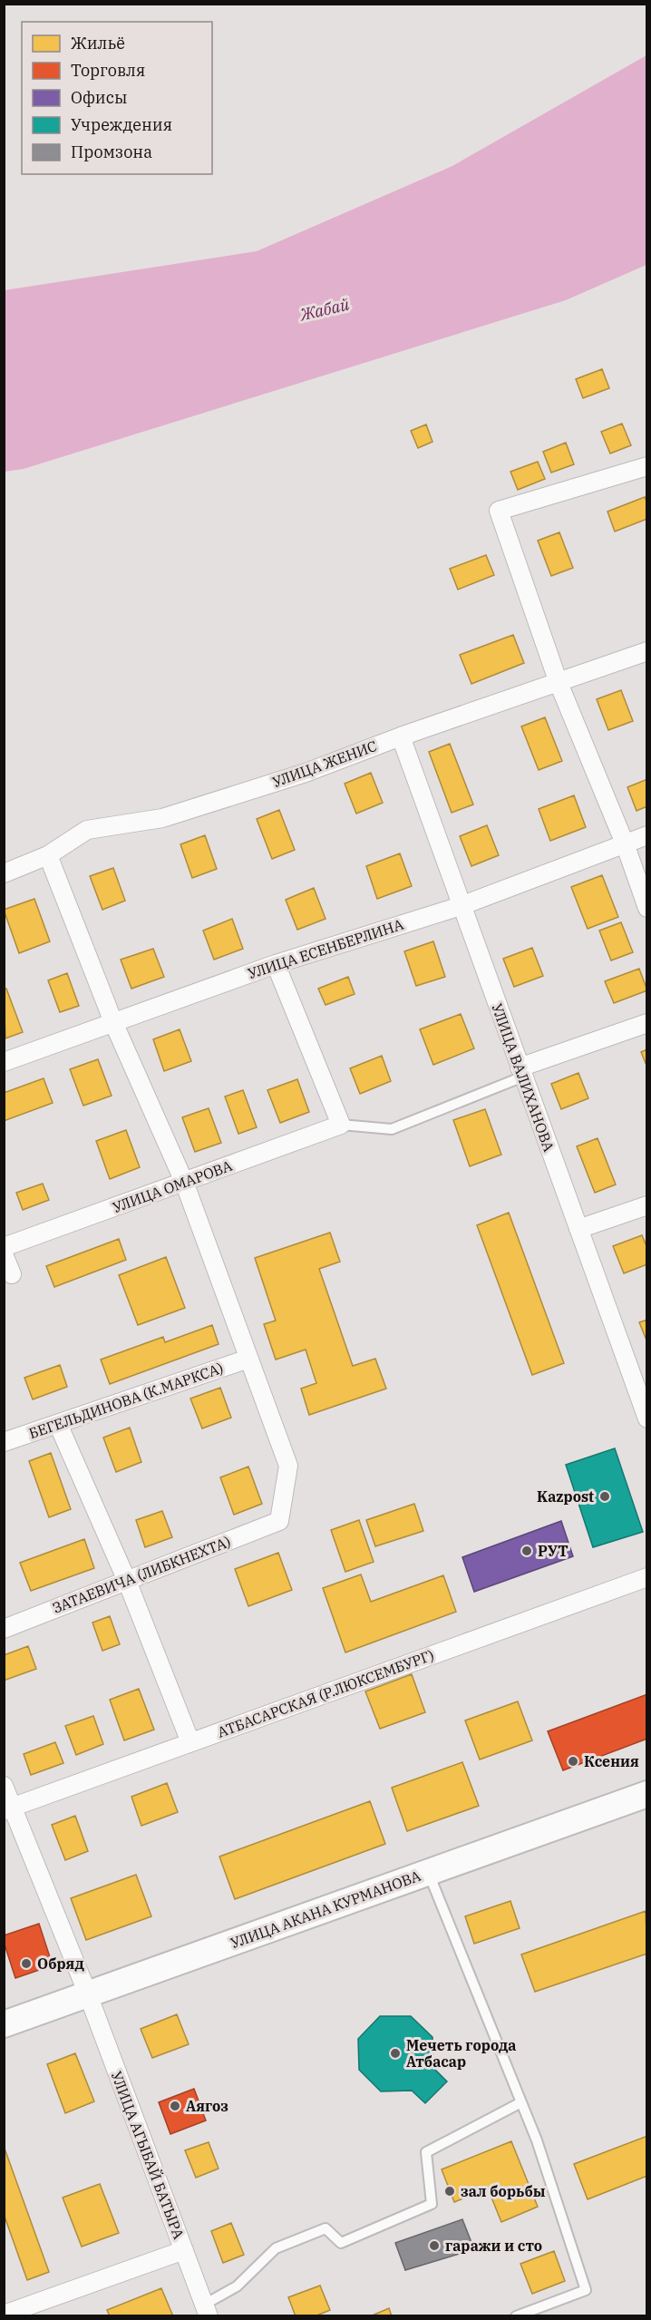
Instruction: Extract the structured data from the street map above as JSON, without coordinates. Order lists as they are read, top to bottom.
{
  "streets": {
    "main road": ["УЛИЦА АКАНА КУРМАНОВА"],
    "street": [
      "УЛИЦА ЖЕНИС",
      "УЛИЦА ЕСЕНБЕРЛИНА",
      "УЛИЦА ВАЛИХАНОВА",
      "УЛИЦА ОМАРОВА",
      "БЕГЕЛЬДИНОВА (К.МАРКСА)",
      "ЗАТАЕВИЧА (ЛИБКНЕХТА)",
      "АТБАСАРСКАЯ (Р.ЛЮКСЕМБУРГ)",
      "УЛИЦА АГЫБАЙ БАТЫРА"
    ]
  },
  "crossings": [
    ["УЛИЦА ЖЕНИС", "УЛИЦА ВАЛИХАНОВА"],
    ["УЛИЦА ЕСЕНБЕРЛИНА", "УЛИЦА ВАЛИХАНОВА"],
    ["БЕГЕЛЬДИНОВА (К.МАРКСА)", "ЗАТАЕВИЧА (ЛИБКНЕХТА)"],
    ["АТБАСАРСКАЯ (Р.ЛЮКСЕМБУРГ)", "УЛИЦА АГЫБАЙ БАТЫРА"],
    ["УЛИЦА АКАНА КУРМАНОВА", "УЛИЦА АГЫБАЙ БАТЫРА"]
  ],
  "water": ["Жабай"],
  "places": [
    "Kazpost",
    "РУТ",
    "Ксения",
    "Обряд",
    "Мечеть города Атбасар",
    "Аягоз",
    "зал борьбы",
    "гаражи и сто"
  ],
  "legend": [
    "Жильё",
    "Торговля",
    "Офисы",
    "Учреждения",
    "Промзона"
  ]
}
